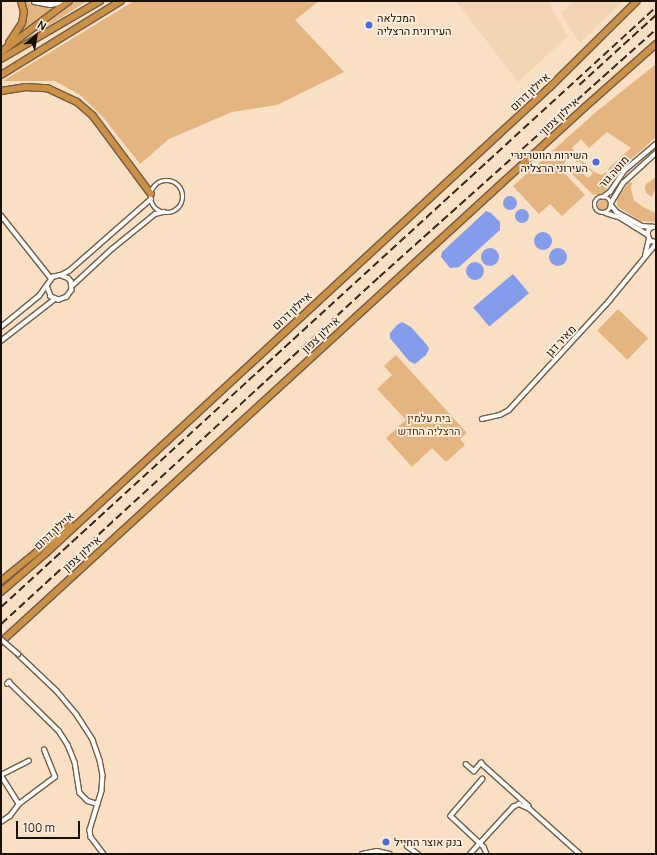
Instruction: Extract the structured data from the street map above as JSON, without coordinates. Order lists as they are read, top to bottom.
{
  "streets": {
    "highway": ["איילון דרום", "איילון צפון"],
    "street": ["מוטה גור", "מאיר דגן"]
  },
  "parks": ["בית עלמין הרצליה החדש"],
  "places": ["המכלאה העירונית הרצליה", "השירות הווטרינרי העירוני הרצליה", "בנק אוצר החייל"],
  "scale_bar": "100 m",
  "north": "top right"
}
